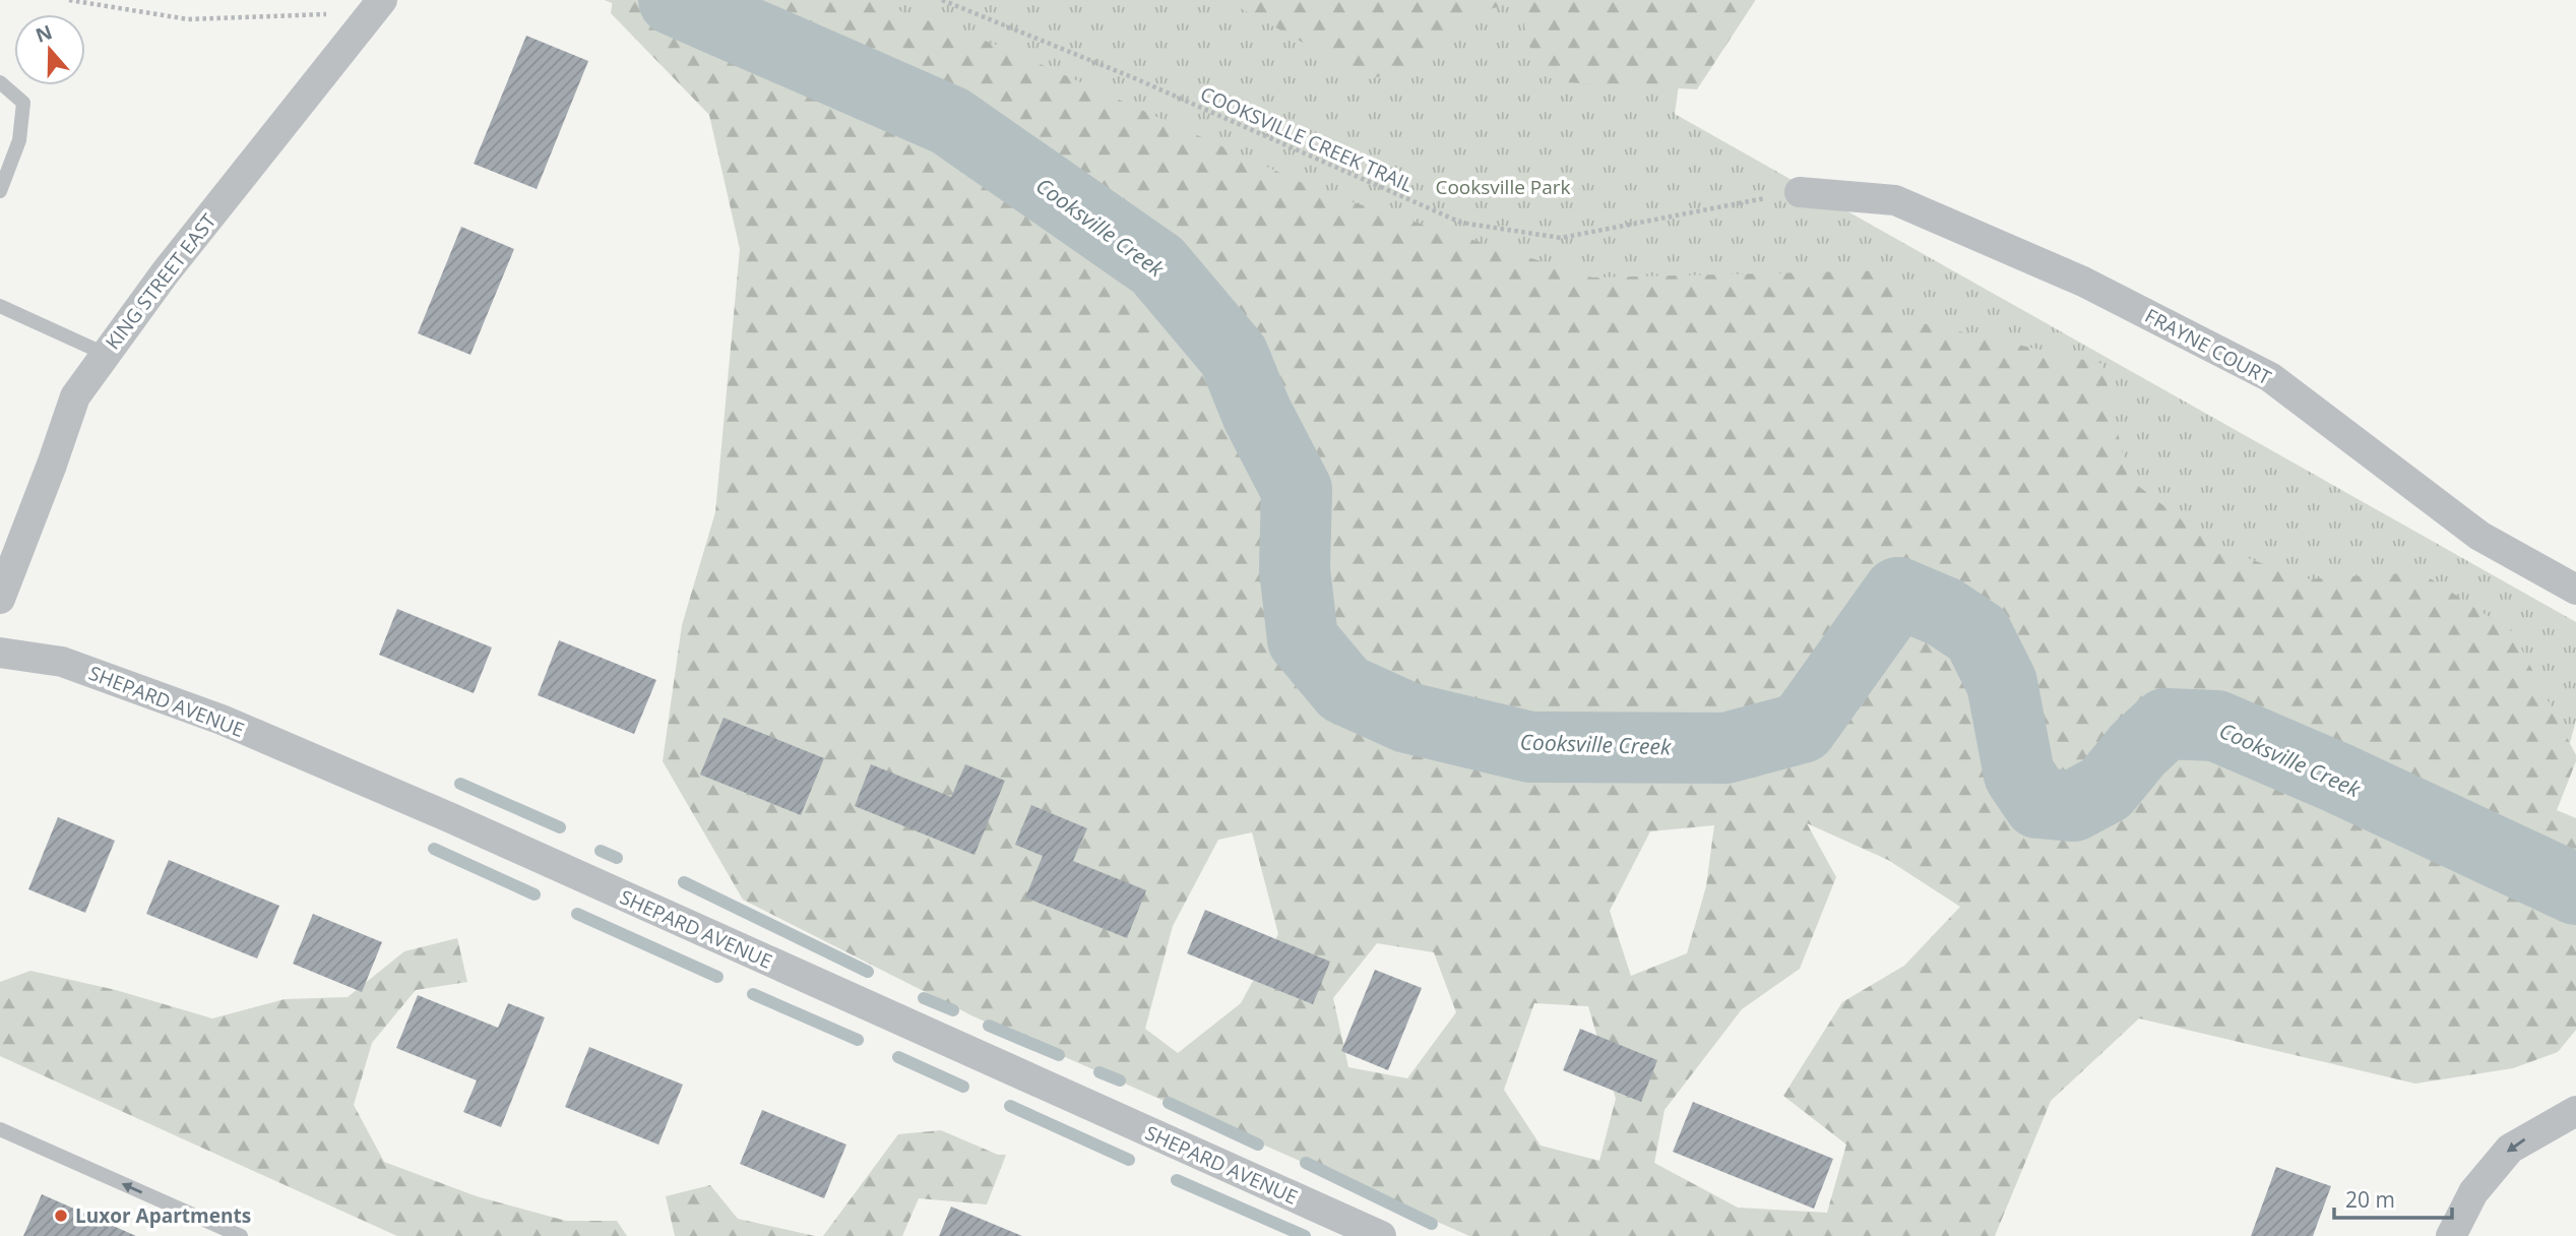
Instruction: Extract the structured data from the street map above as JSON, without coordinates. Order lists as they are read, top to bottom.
{
  "streets": {
    "street": ["KING STREET EAST", "FRAYNE COURT", "SHEPARD AVENUE"],
    "path": ["COOKSVILLE CREEK TRAIL"]
  },
  "crossings": [
    ["COOKSVILLE CREEK TRAIL", "FRAYNE COURT"]
  ],
  "water": ["Cooksville Creek"],
  "parks": ["Cooksville Park"],
  "places": ["Luxor Apartments"],
  "scale_bar": "20 m",
  "north": "top"
}
